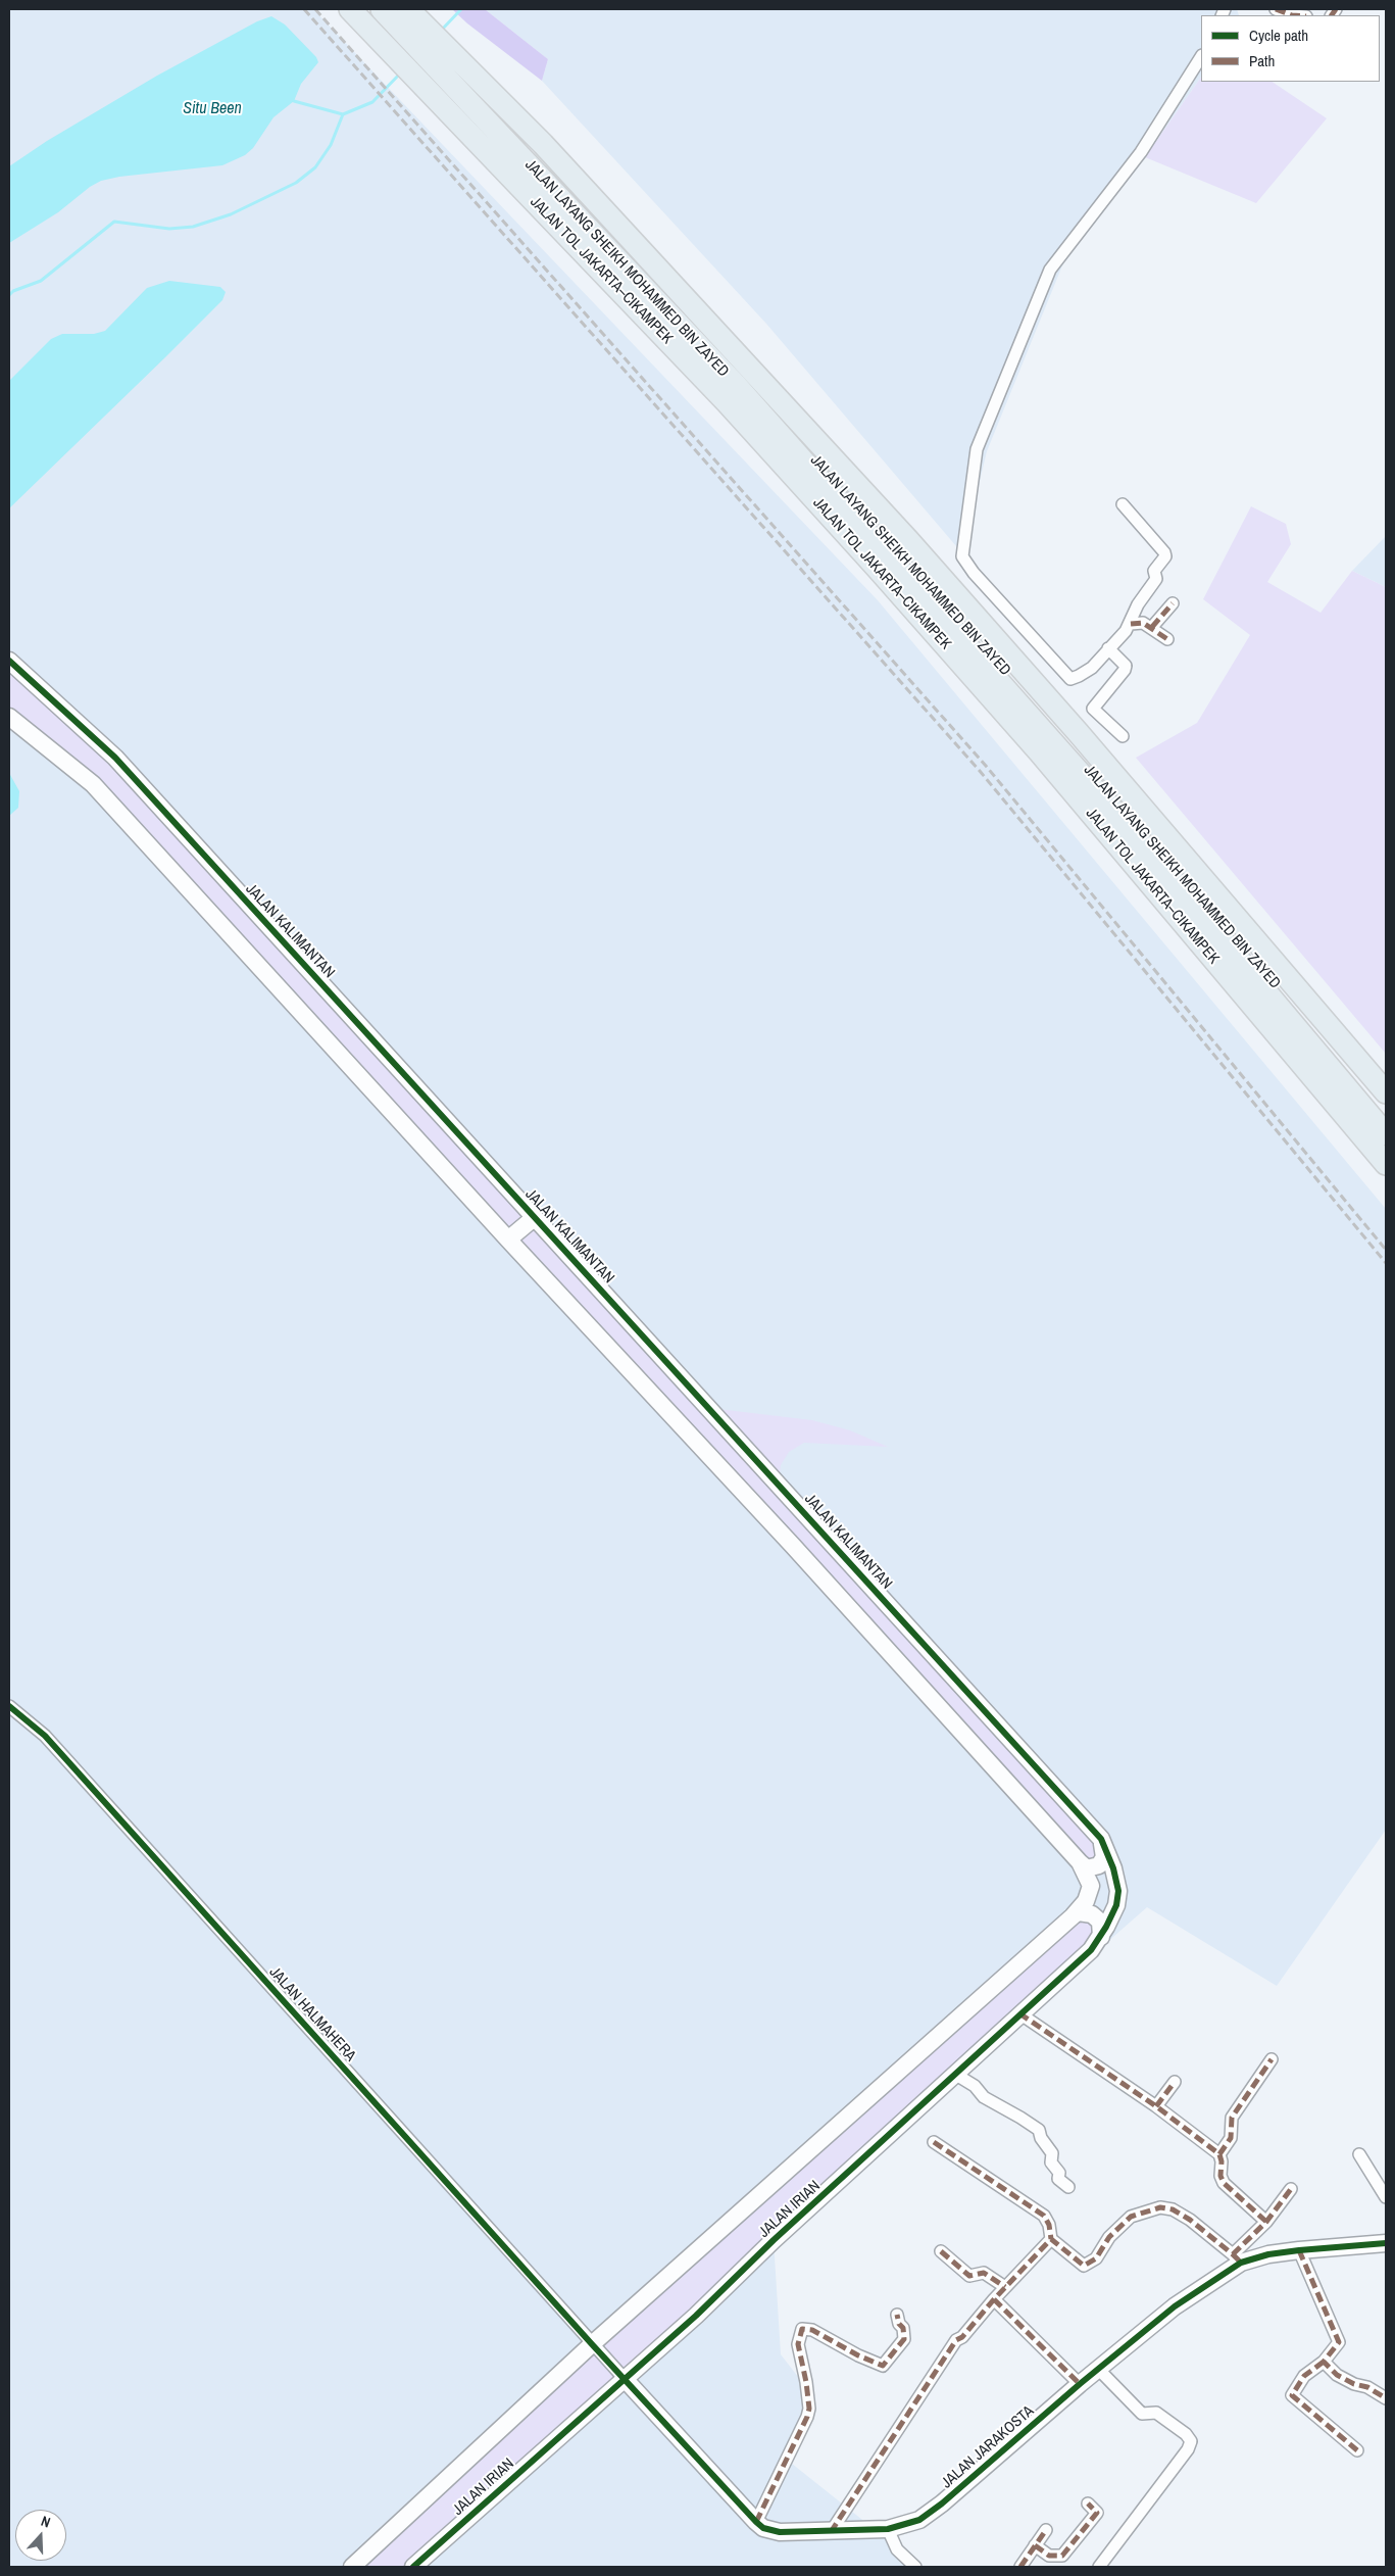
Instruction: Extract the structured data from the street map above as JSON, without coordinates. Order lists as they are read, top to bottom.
{
  "streets": {
    "highway": ["JALAN LAYANG SHEIKH MOHAMMED BIN ZAYED", "JALAN TOL JAKARTA–CIKAMPEK"],
    "street": [
      "JALAN KALIMANTAN",
      "JALAN HALMAHERA",
      "JALAN IRIAN",
      "JALAN JARAKOSTA"
    ]
  },
  "crossings": [
    ["JALAN KALIMANTAN", "JALAN IRIAN"],
    ["JALAN HALMAHERA", "JALAN IRIAN"],
    ["JALAN HALMAHERA", "JALAN JARAKOSTA"],
    ["JALAN IRIAN", "JALAN JARAKOSTA"]
  ],
  "water": ["Situ Been"],
  "legend": ["Cycle path", "Path"],
  "north": "top"
}
